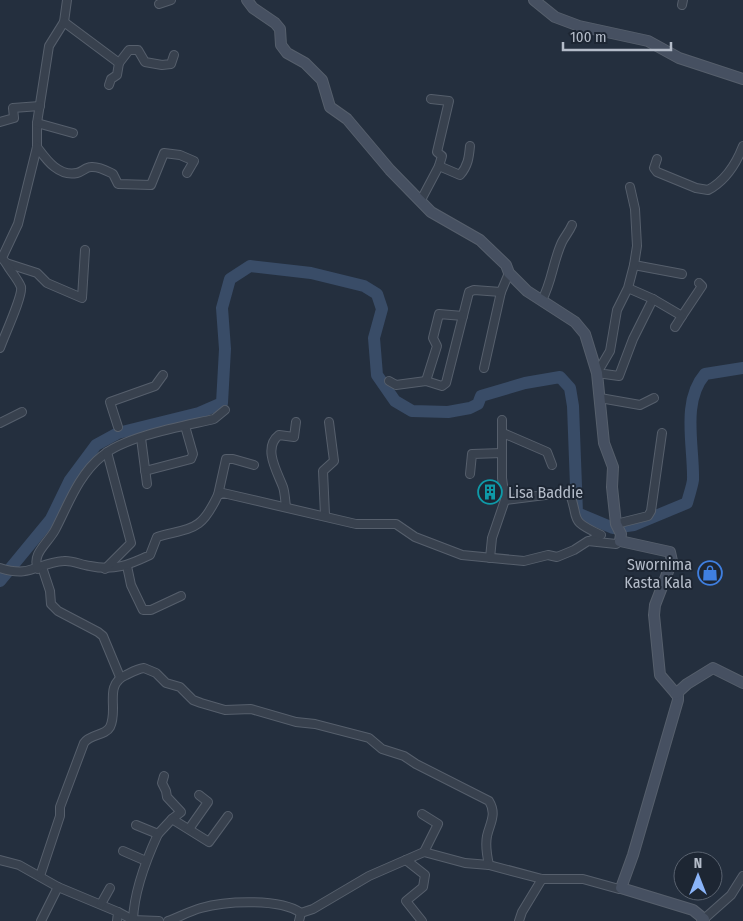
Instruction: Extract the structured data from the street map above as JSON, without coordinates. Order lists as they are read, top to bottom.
{
  "places": {
    "building": ["Lisa Baddie"],
    "shop": ["Swornima Kasta Kala"]
  },
  "scale_bar": "100 m",
  "north": "top"
}
